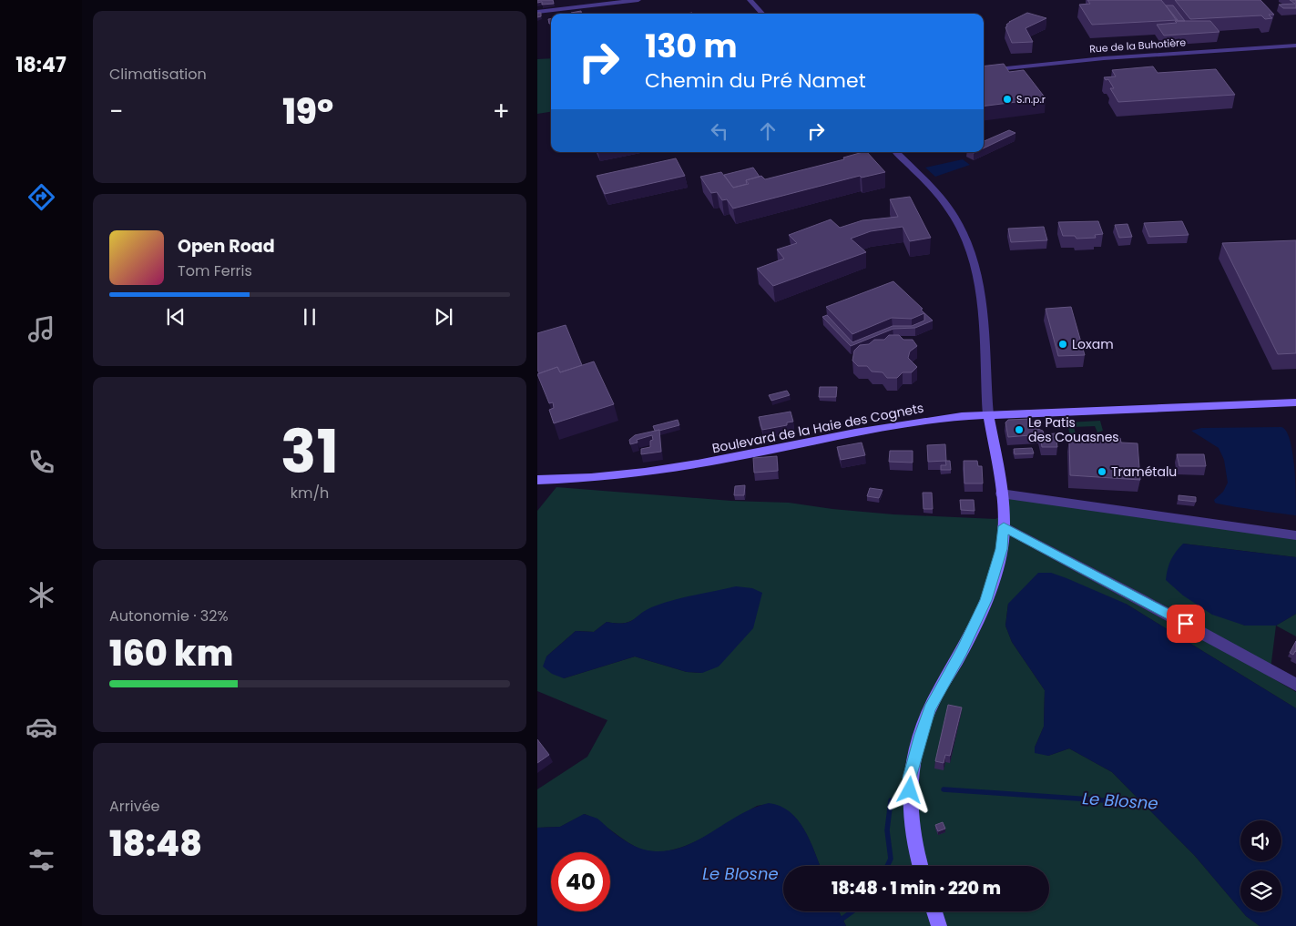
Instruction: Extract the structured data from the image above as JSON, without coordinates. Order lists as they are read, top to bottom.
{
  "streets": {
    "main road": ["Boulevard de la Haie des Cognets"],
    "street": ["Rue de la Buhotière"]
  },
  "water": ["Le Blosne"],
  "places": [
    "S.n.p.r",
    "Loxam",
    "Le Patis des Couasnes",
    "Tramétalu"
  ],
  "page": {
    "tabs": "18:47",
    "tile": [
      "Climatisation",
      ["31", "km/h"],
      ["Autonomie · 32%", "160 km"],
      ["Arrivée", "18:48"]
    ],
    "turn": ["130 m", "Chemin du Pré Namet"],
    "heat": ["−", "19°", "+"],
    "song": ["Open Road", "Tom Ferris"],
    "limit": "40",
    "trip": "18:48 · 1 min · 220 m"
  }
}
